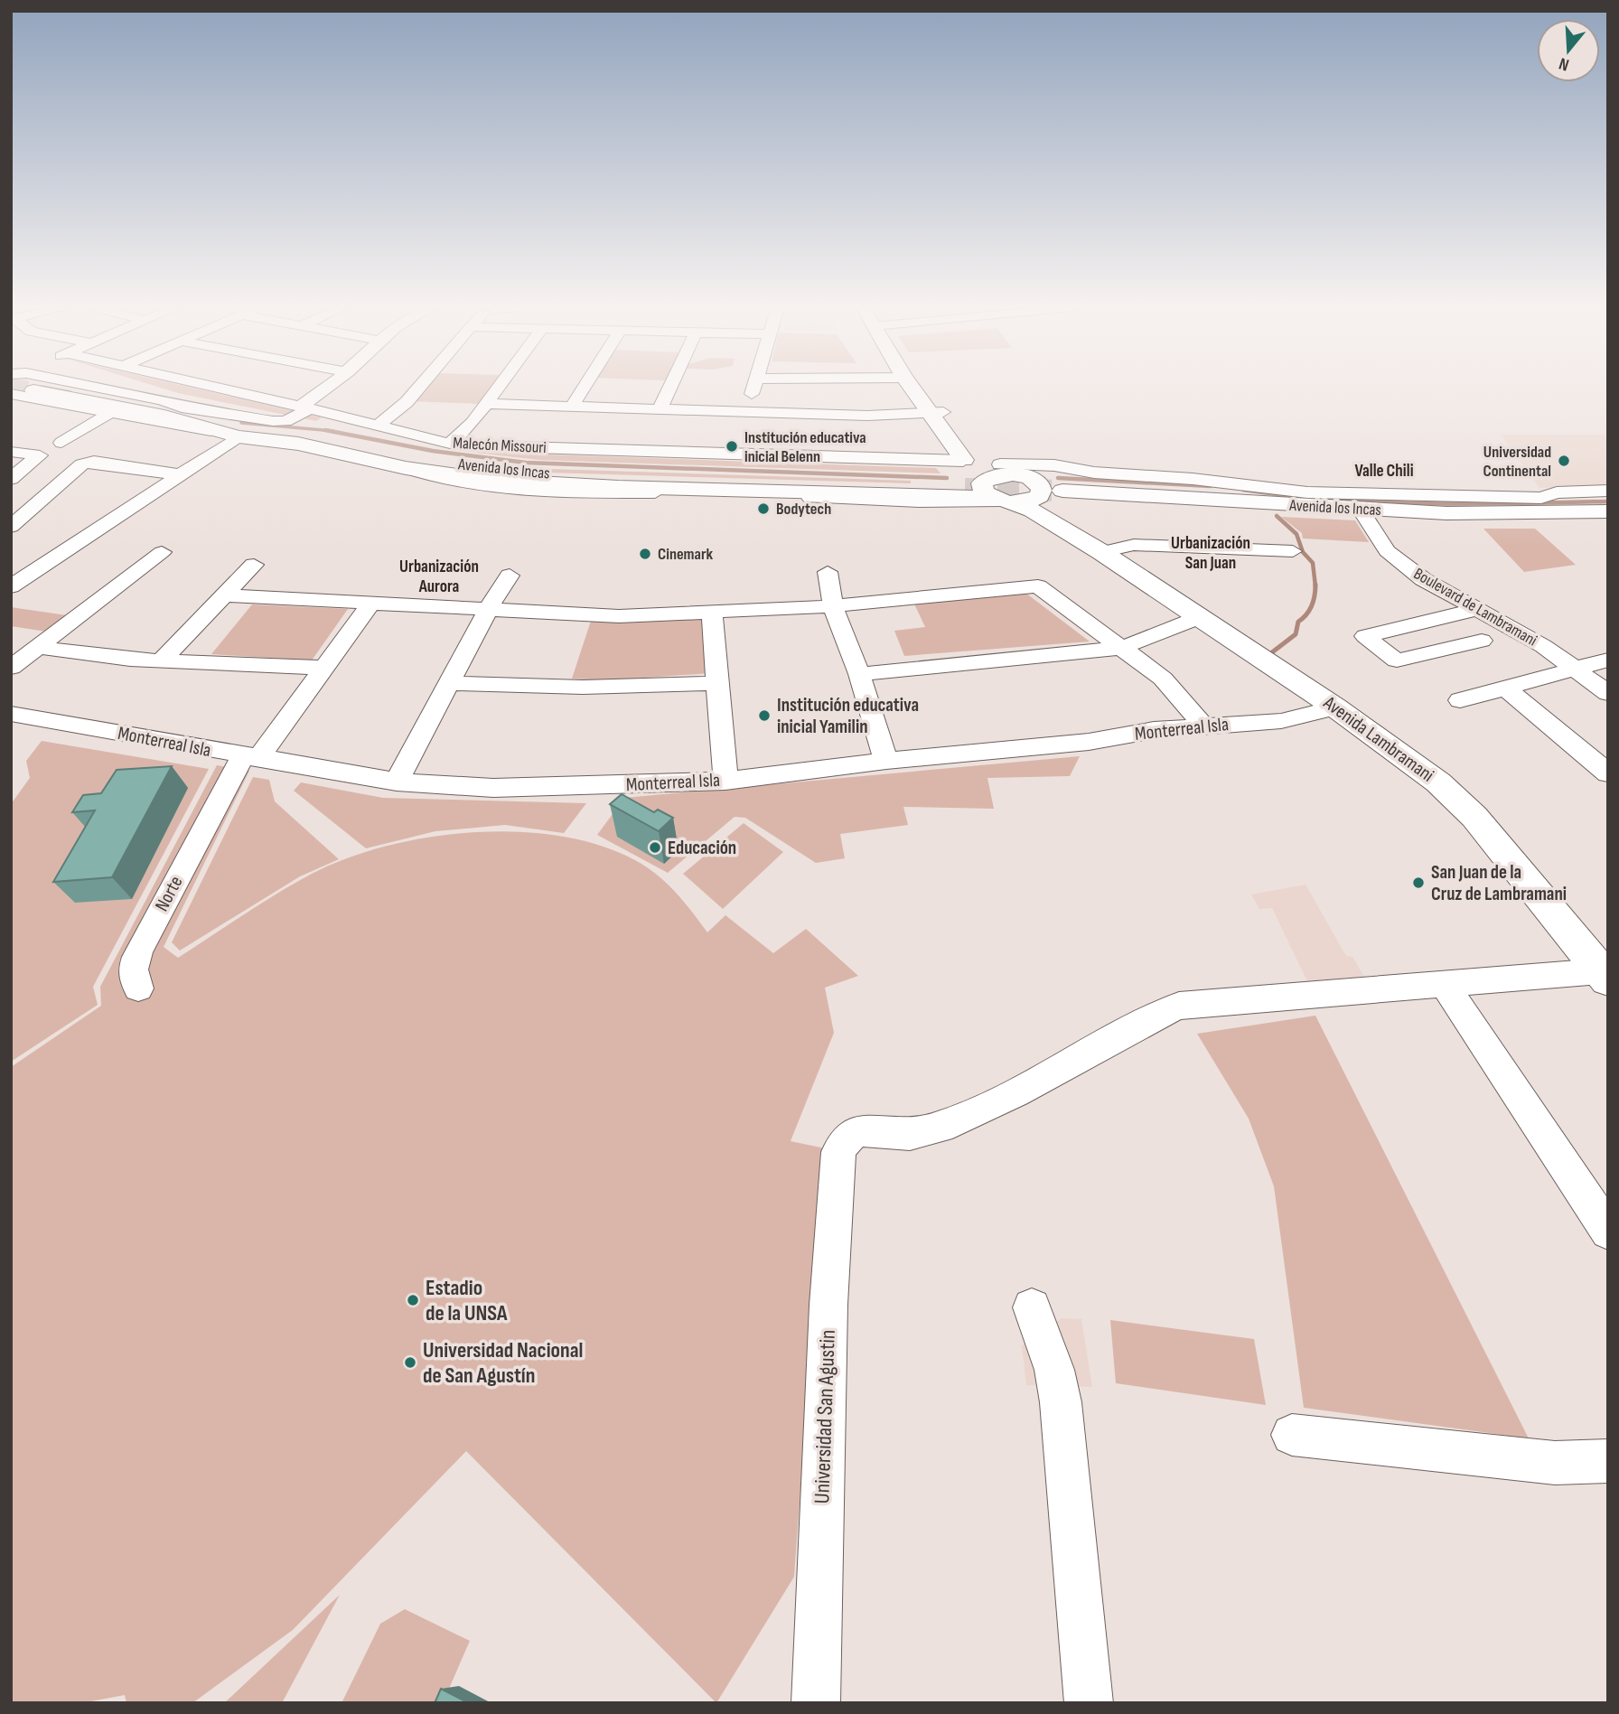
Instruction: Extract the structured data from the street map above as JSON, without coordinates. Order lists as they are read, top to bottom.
{
  "streets": {
    "main road": ["Avenida los Incas", "Avenida Lambramani"],
    "street": [
      "Malecón Missouri",
      "Boulevard de Lambramani",
      "Monterreal Isla",
      "Norte",
      "Universidad San Agustin"
    ]
  },
  "crossings": [
    ["Avenida los Incas", "Boulevard de Lambramani"],
    ["Avenida los Incas", "Avenida Lambramani"],
    ["Monterreal Isla", "Avenida Lambramani"],
    ["Monterreal Isla", "Norte"]
  ],
  "districts": ["Valle Chili", "Urbanización San Juan", "Urbanización Aurora"],
  "places": [
    "Institución educativa inicial Belenn",
    "Universidad Continental",
    "Bodytech",
    "Cinemark",
    "Institución educativa inicial Yamilin",
    "Educación",
    "San Juan de la Cruz de Lambramani",
    "Estadio de la UNSA",
    "Universidad Nacional de San Agustín"
  ],
  "north": "bottom"
}
